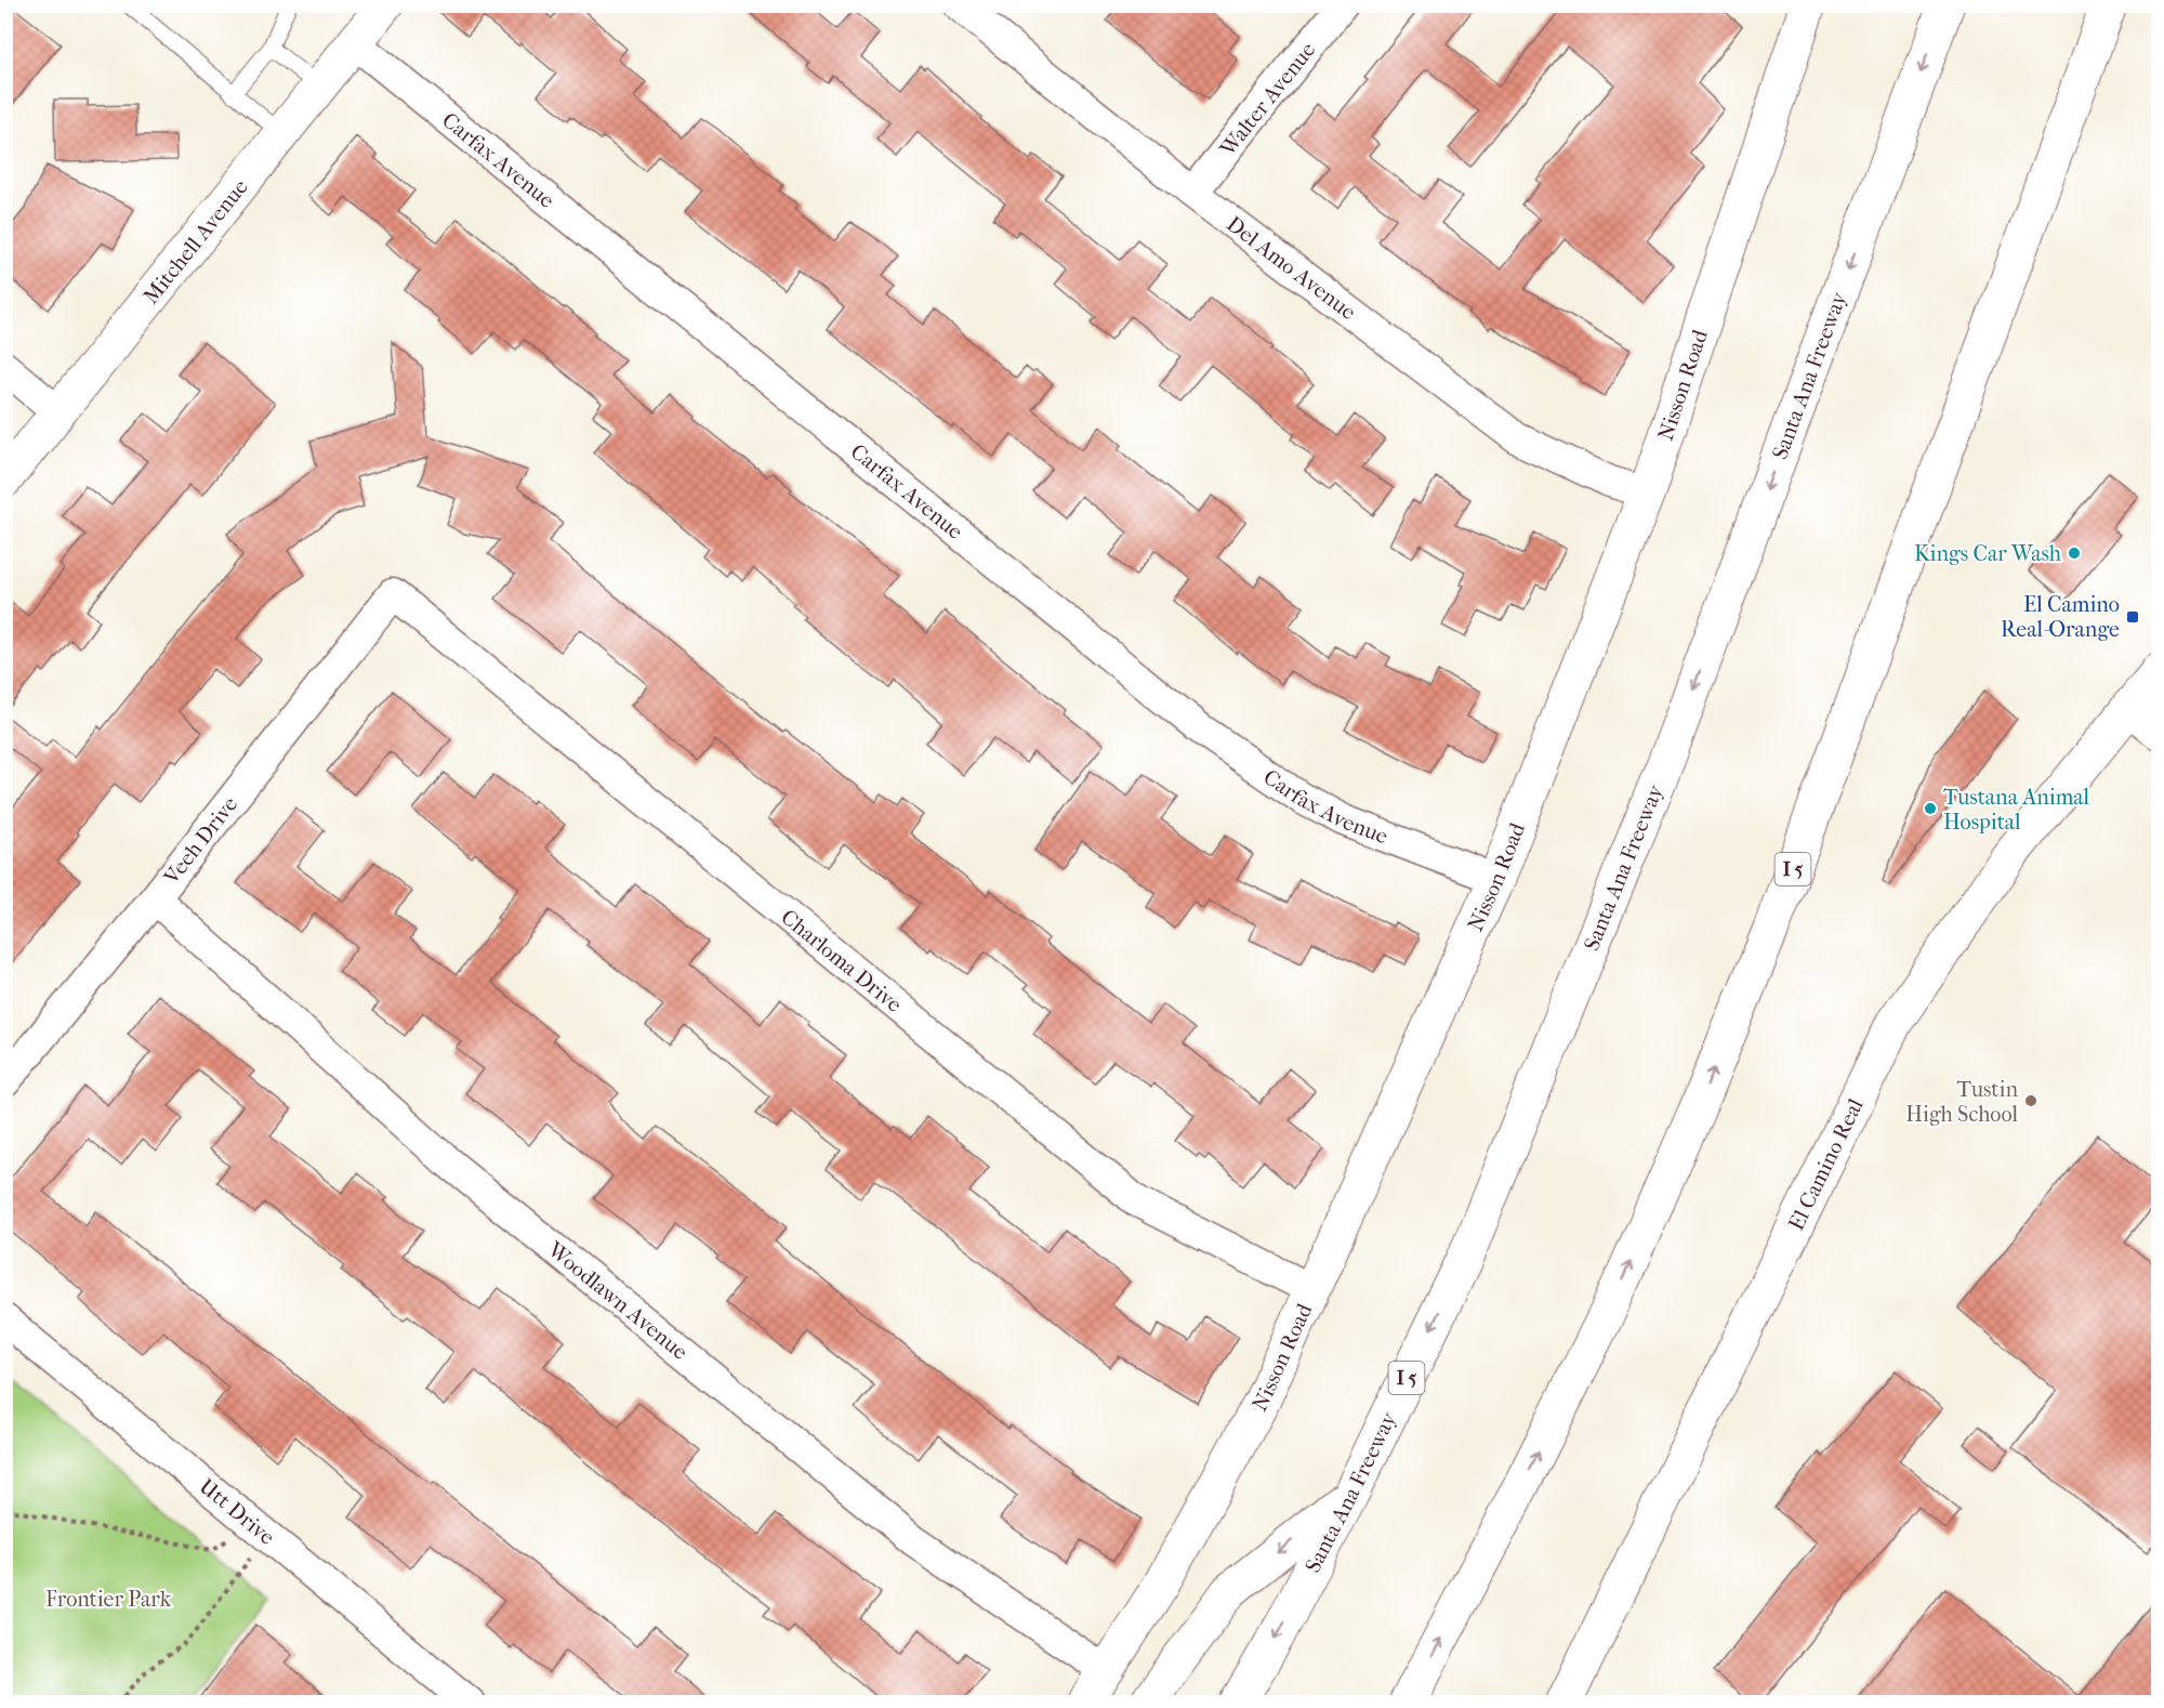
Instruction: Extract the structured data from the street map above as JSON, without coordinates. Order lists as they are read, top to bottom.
{
  "streets": {
    "main road": [
      "Mitchell Avenue",
      "Santa Ana Freeway",
      "Nisson Road",
      "I 5",
      "El Camino Real"
    ],
    "street": [
      "Walter Avenue",
      "Carfax Avenue",
      "Del Amo Avenue",
      "Veeh Drive",
      "Charloma Drive",
      "Woodlawn Avenue",
      "Utt Drive"
    ]
  },
  "crossings": [
    ["Walter Avenue", "Del Amo Avenue"],
    ["Carfax Avenue", "Mitchell Avenue"],
    ["Carfax Avenue", "Nisson Road"],
    ["Del Amo Avenue", "Nisson Road"],
    ["Nisson Road", "Charloma Drive"],
    ["Nisson Road", "Woodlawn Avenue"],
    ["Veeh Drive", "Charloma Drive"],
    ["Veeh Drive", "Woodlawn Avenue"]
  ],
  "parks": ["Frontier Park"],
  "places": {
    "other": ["Kings Car Wash", "Tustana Animal Hospital", "Tustin High School"],
    "transit": ["El Camino Real-Orange"]
  }
}
